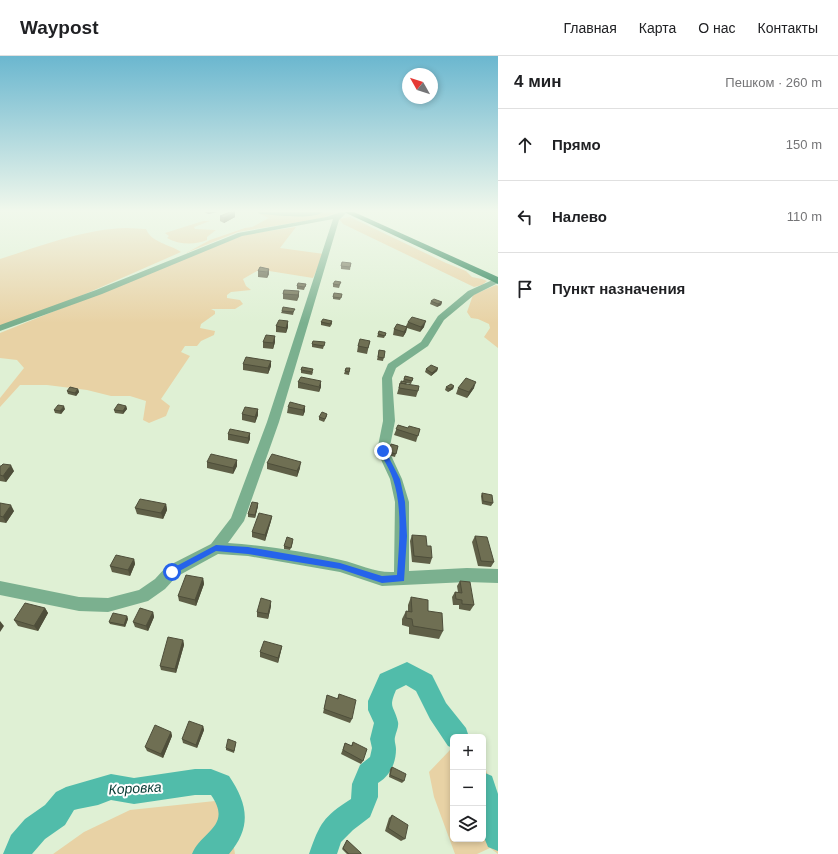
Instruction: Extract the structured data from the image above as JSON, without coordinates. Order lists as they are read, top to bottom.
{
  "water": ["Коровка"],
  "north": "top left",
  "page": {
    "header": "Waypost",
    "nav": [
      "Главная",
      "Карта",
      "О нас",
      "Контакты"
    ],
    "heading": ["4 мин", "Пешком · 260 m"],
    "list": [
      ["Прямо", "150 m"],
      ["Налево", "110 m"],
      "Пункт назначения"
    ],
    "map_buttons": ["+", "−"]
  }
}
